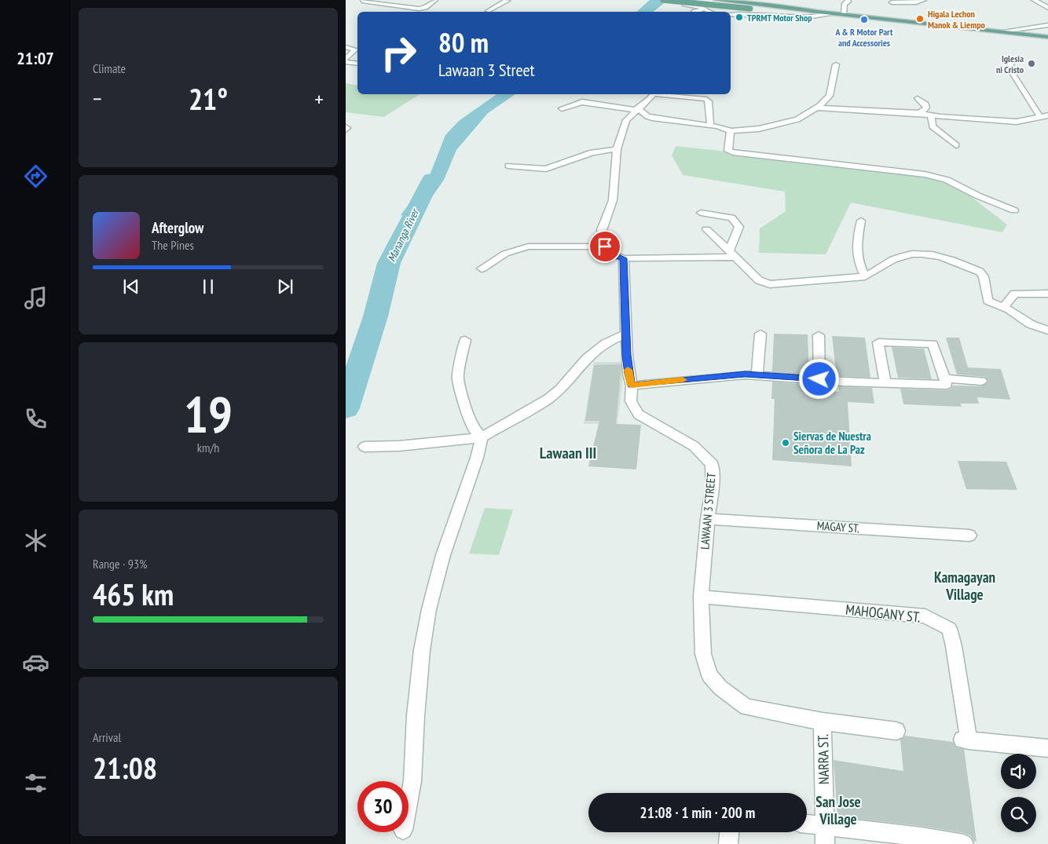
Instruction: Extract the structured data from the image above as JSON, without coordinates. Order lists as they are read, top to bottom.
{
  "streets": {
    "street": [
      "LAWAAN 3 STREET",
      "MAGAY ST.",
      "MAHOGANY ST.",
      "NARRA ST."
    ]
  },
  "crossings": [
    ["LAWAAN 3 STREET", "MAGAY ST."],
    ["LAWAAN 3 STREET", "MAHOGANY ST."],
    ["LAWAAN 3 STREET", "NARRA ST."]
  ],
  "districts": ["Lawaan III", "Kamagayan Village", "San Jose Village"],
  "water": ["Mananga River"],
  "places": [
    "TPRMT Motor Shop",
    "Higala Lechon Manok & Liempo",
    "A & R Motor Part and Accessories",
    "Iglesia ni Cristo",
    "Siervas de Nuestra Señora de La Paz"
  ],
  "page": {
    "tabs": "21:07",
    "tile": [
      "Climate",
      ["19", "km/h"],
      ["Range · 93%", "465 km"],
      ["Arrival", "21:08"]
    ],
    "turn": ["80 m", "Lawaan 3 Street"],
    "heat": ["−", "21°", "+"],
    "song": ["Afterglow", "The Pines"],
    "limit": "30",
    "trip": "21:08 · 1 min · 200 m"
  }
}
